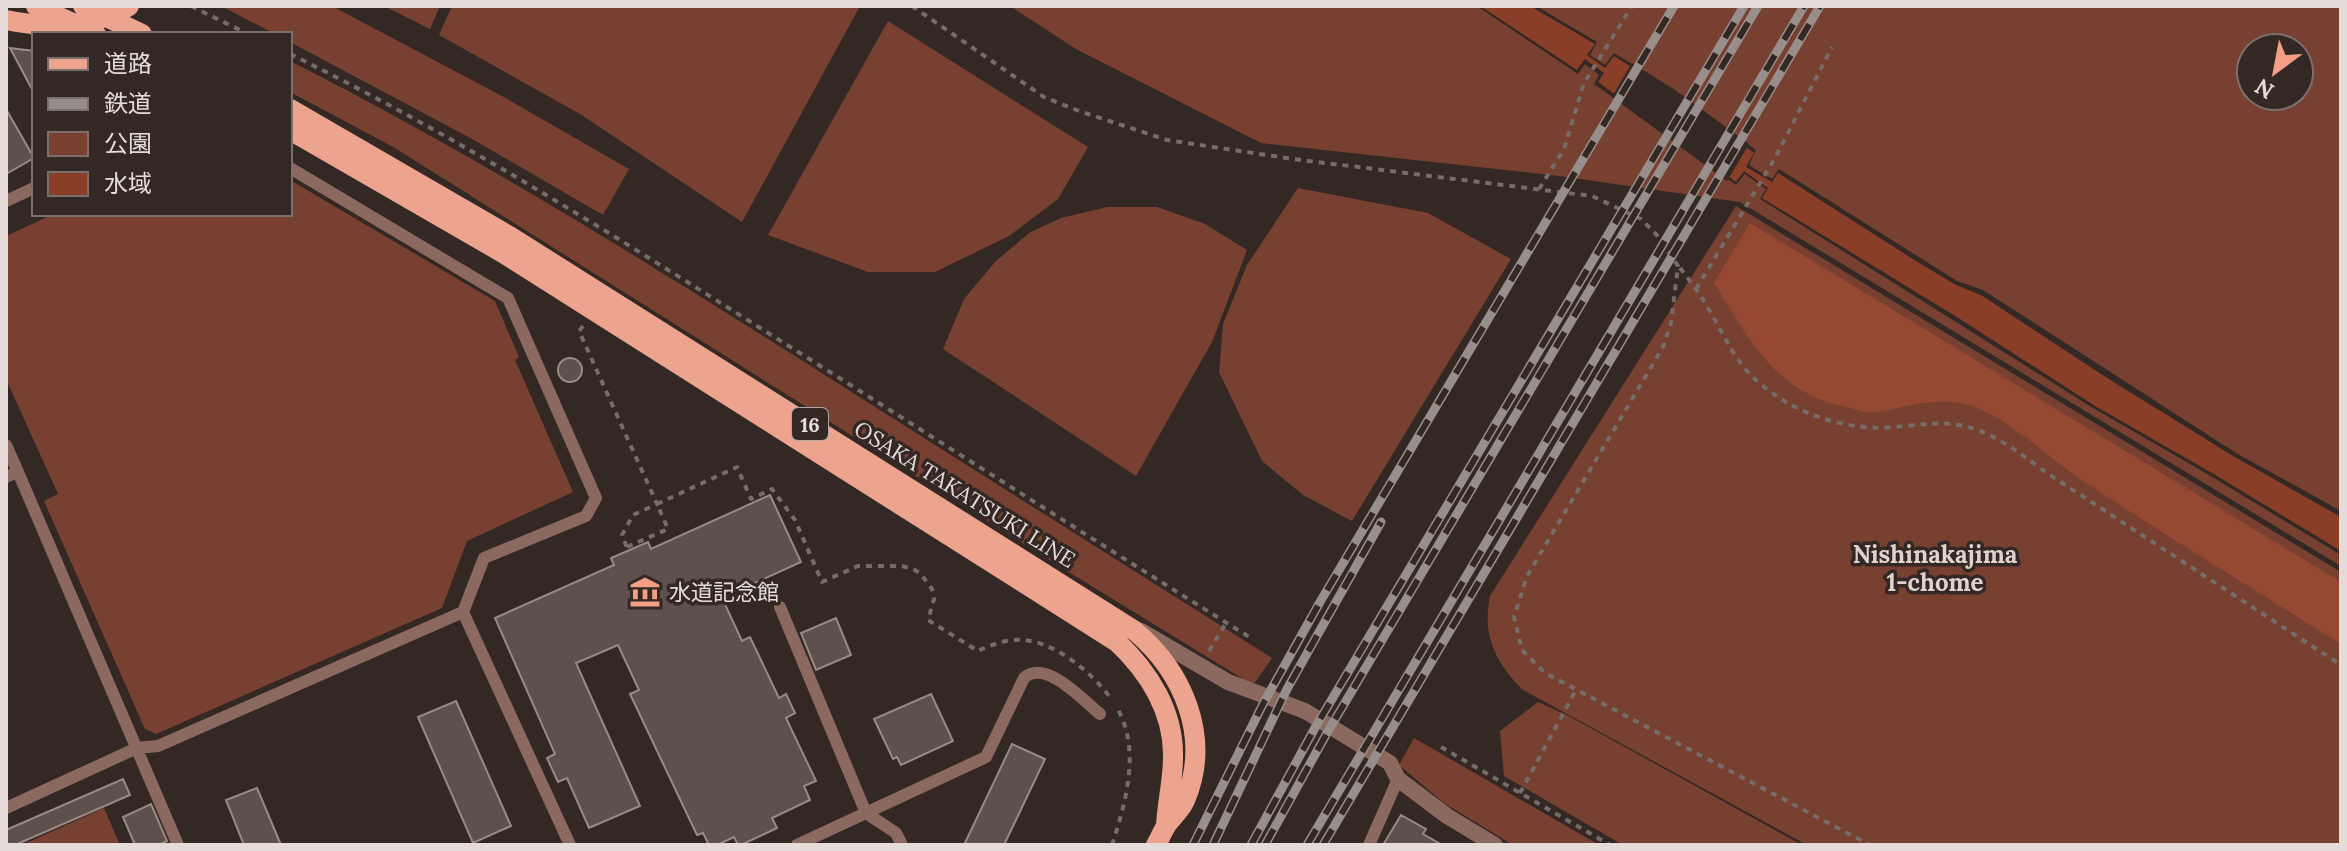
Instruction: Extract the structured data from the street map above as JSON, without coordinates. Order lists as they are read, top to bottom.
{
  "streets": {
    "main road": ["16", "OSAKA TAKATSUKI LINE"]
  },
  "districts": ["Nishinakajima 1-chome"],
  "places": {
    "museum": ["水道記念館"]
  },
  "legend": [
    "道路",
    "鉄道",
    "公園",
    "水域"
  ],
  "north": "bottom left"
}
